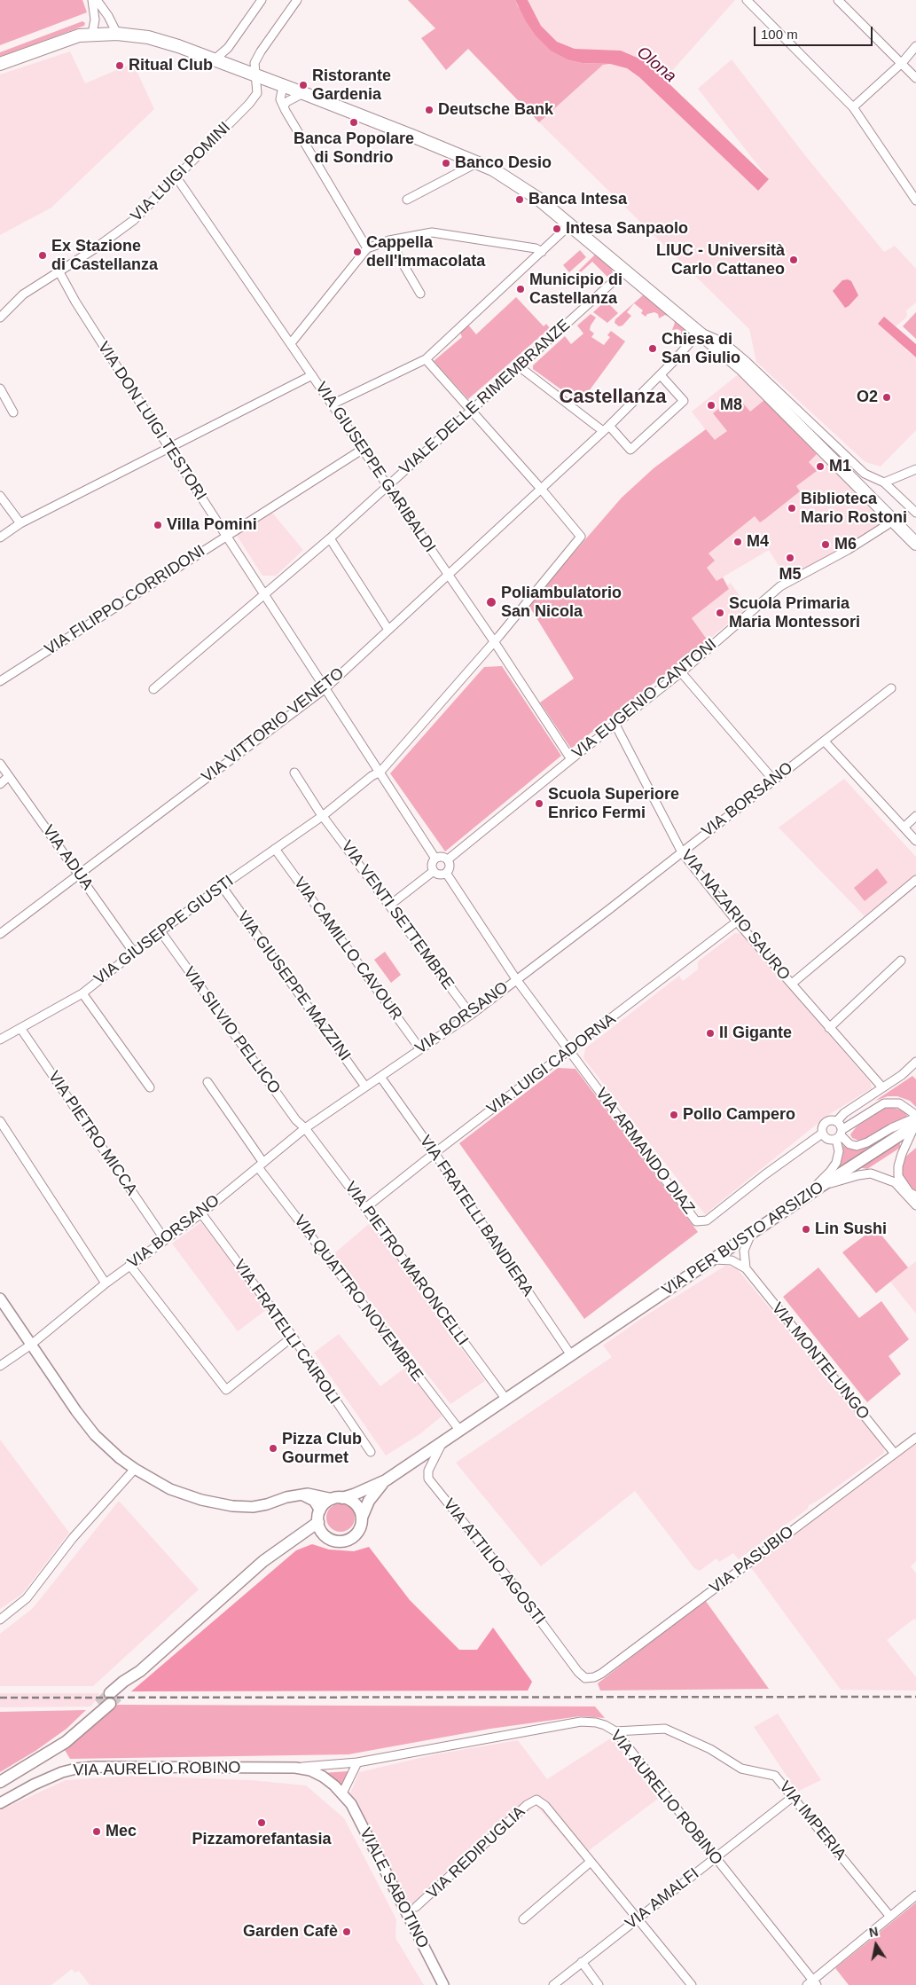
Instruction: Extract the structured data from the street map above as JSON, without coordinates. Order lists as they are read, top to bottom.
{
  "streets": {
    "main road": ["VIA PER BUSTO ARSIZIO"],
    "street": [
      "VIA LUIGI POMINI",
      "VIALE DELLE RIMEMBRANZE",
      "VIA DON LUIGI TESTORI",
      "VIA GIUSEPPE GARIBALDI",
      "VIA FILIPPO CORRIDONI",
      "VIA EUGENIO CANTONI",
      "VIA VITTORIO VENETO",
      "VIA BORSANO",
      "VIA ADUA",
      "VIA VENTI SETTEMBRE",
      "VIA NAZARIO SAURO",
      "VIA GIUSEPPE GIUSTI",
      "VIA CAMILLO CAVOUR",
      "VIA GIUSEPPE MAZZINI",
      "VIA SILVIO PELLICO",
      "VIA LUIGI CADORNA",
      "VIA PIETRO MICCA",
      "VIA ARMANDO DIAZ",
      "VIA FRATELLI BANDIERA",
      "VIA PIETRO MARONCELLI",
      "VIA QUATTRO NOVEMBRE",
      "VIA FRATELLI CAIROLI",
      "VIA MONTELUNGO",
      "VIA PASUBIO",
      "VIA ATTILIO AGOSTI",
      "VIA AURELIO ROBINO",
      "VIA IMPERIA",
      "VIA REDIPUGLIA",
      "VIALE SABOTINO",
      "VIA AMALFI"
    ]
  },
  "crossings": [
    ["VIA LUIGI POMINI", "VIA DON LUIGI TESTORI"],
    ["VIA LUIGI POMINI", "VIA GIUSEPPE GARIBALDI"],
    ["VIALE DELLE RIMEMBRANZE", "VIA DON LUIGI TESTORI"],
    ["VIALE DELLE RIMEMBRANZE", "VIA GIUSEPPE GARIBALDI"],
    ["VIA DON LUIGI TESTORI", "VIA FILIPPO CORRIDONI"],
    ["VIA DON LUIGI TESTORI", "VIA EUGENIO CANTONI"],
    ["VIA DON LUIGI TESTORI", "VIA VITTORIO VENETO"],
    ["VIA DON LUIGI TESTORI", "VIA GIUSEPPE GIUSTI"],
    ["VIA GIUSEPPE GARIBALDI", "VIA FILIPPO CORRIDONI"],
    ["VIA GIUSEPPE GARIBALDI", "VIA EUGENIO CANTONI"],
    ["VIA GIUSEPPE GARIBALDI", "VIA VITTORIO VENETO"],
    ["VIA GIUSEPPE GARIBALDI", "VIA GIUSEPPE GIUSTI"],
    ["VIA EUGENIO CANTONI", "VIA NAZARIO SAURO"],
    ["VIA VITTORIO VENETO", "VIA ADUA"],
    ["VIA VITTORIO VENETO", "VIA GIUSEPPE GIUSTI"],
    ["VIA BORSANO", "VIA VENTI SETTEMBRE"],
    ["VIA BORSANO", "VIA NAZARIO SAURO"],
    ["VIA BORSANO", "VIA CAMILLO CAVOUR"],
    ["VIA BORSANO", "VIA GIUSEPPE MAZZINI"],
    ["VIA BORSANO", "VIA SILVIO PELLICO"],
    ["VIA BORSANO", "VIA PIETRO MICCA"],
    ["VIA BORSANO", "VIA ARMANDO DIAZ"],
    ["VIA BORSANO", "VIA FRATELLI BANDIERA"],
    ["VIA BORSANO", "VIA PIETRO MARONCELLI"],
    ["VIA BORSANO", "VIA QUATTRO NOVEMBRE"],
    ["VIA BORSANO", "VIA FRATELLI CAIROLI"],
    ["VIA ADUA", "VIA GIUSEPPE GIUSTI"],
    ["VIA VENTI SETTEMBRE", "VIA GIUSEPPE GIUSTI"],
    ["VIA NAZARIO SAURO", "VIA LUIGI CADORNA"],
    ["VIA GIUSEPPE GIUSTI", "VIA CAMILLO CAVOUR"],
    ["VIA GIUSEPPE GIUSTI", "VIA GIUSEPPE MAZZINI"],
    ["VIA GIUSEPPE GIUSTI", "VIA SILVIO PELLICO"],
    ["VIA GIUSEPPE GIUSTI", "VIA PIETRO MICCA"],
    ["VIA SILVIO PELLICO", "VIA PIETRO MARONCELLI"],
    ["VIA LUIGI CADORNA", "VIA ARMANDO DIAZ"],
    ["VIA LUIGI CADORNA", "VIA FRATELLI BANDIERA"],
    ["VIA LUIGI CADORNA", "VIA PIETRO MARONCELLI"],
    ["VIA FRATELLI BANDIERA", "VIA PER BUSTO ARSIZIO"],
    ["VIA PER BUSTO ARSIZIO", "VIA PIETRO MARONCELLI"],
    ["VIA PER BUSTO ARSIZIO", "VIA QUATTRO NOVEMBRE"],
    ["VIA PER BUSTO ARSIZIO", "VIA MONTELUNGO"],
    ["VIA PER BUSTO ARSIZIO", "VIA ATTILIO AGOSTI"],
    ["VIA MONTELUNGO", "VIA PASUBIO"],
    ["VIA PASUBIO", "VIA ATTILIO AGOSTI"],
    ["VIA AURELIO ROBINO", "VIA IMPERIA"],
    ["VIA AURELIO ROBINO", "VIALE SABOTINO"],
    ["VIA AURELIO ROBINO", "VIA AMALFI"],
    ["VIA IMPERIA", "VIA AMALFI"]
  ],
  "districts": ["Castellanza"],
  "water": ["Olona"],
  "places": [
    "Ritual Club",
    "Ristorante Gardenia",
    "Deutsche Bank",
    "Banca Popolare di Sondrio",
    "Banco Desio",
    "Banca Intesa",
    "Intesa Sanpaolo",
    "Cappella dell'Immacolata",
    "Ex Stazione di Castellanza",
    "LIUC - Università Carlo Cattaneo",
    "Municipio di Castellanza",
    "Chiesa di San Giulio",
    "O2",
    "M8",
    "M1",
    "Biblioteca Mario Rostoni",
    "Villa Pomini",
    "M4",
    "M6",
    "M5",
    "Poliambulatorio San Nicola",
    "Scuola Primaria Maria Montessori",
    "Scuola Superiore Enrico Fermi",
    "Il Gigante",
    "Pollo Campero",
    "Lin Sushi",
    "Pizza Club Gourmet",
    "Pizzamorefantasia",
    "Mec",
    "Garden Cafè"
  ],
  "scale_bar": "100 m",
  "north": "top"
}
